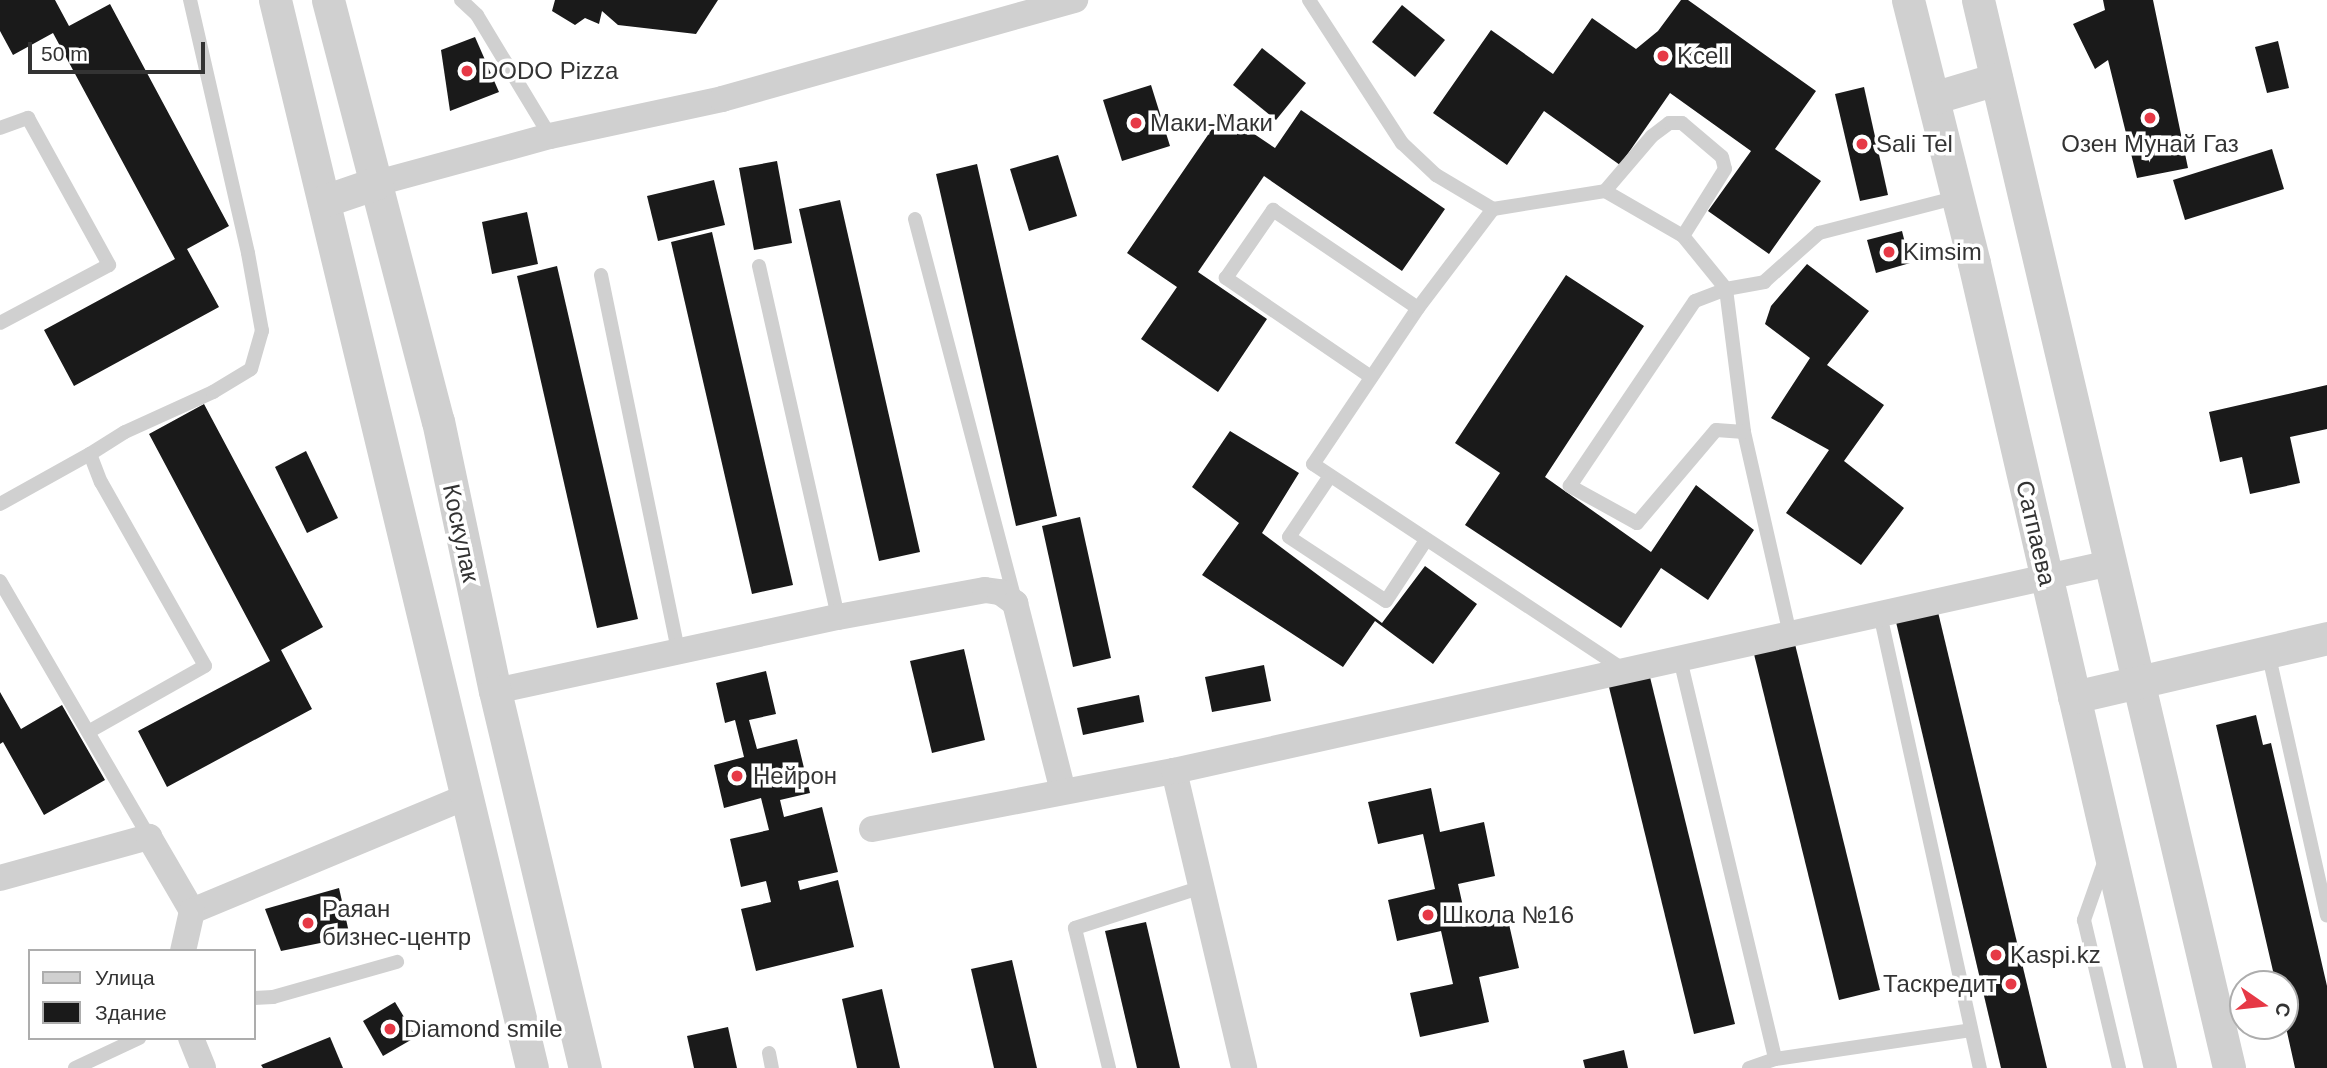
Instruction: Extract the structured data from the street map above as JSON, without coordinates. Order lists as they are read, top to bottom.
{
  "streets": {
    "street": ["Коскулак", "Сатпаева"]
  },
  "places": [
    "Kcell",
    "DODO Pizza",
    "Озен Мунай Газ",
    "Маки-Маки",
    "Sali Tel",
    "Kimsim",
    "Нейрон",
    "Школа №16",
    "Раяан бизнес-центр",
    "Kaspi.kz",
    "Таскредит",
    "Diamond smile"
  ],
  "legend": ["Улица", "Здание"],
  "scale_bar": "50 m",
  "north": "right"
}
